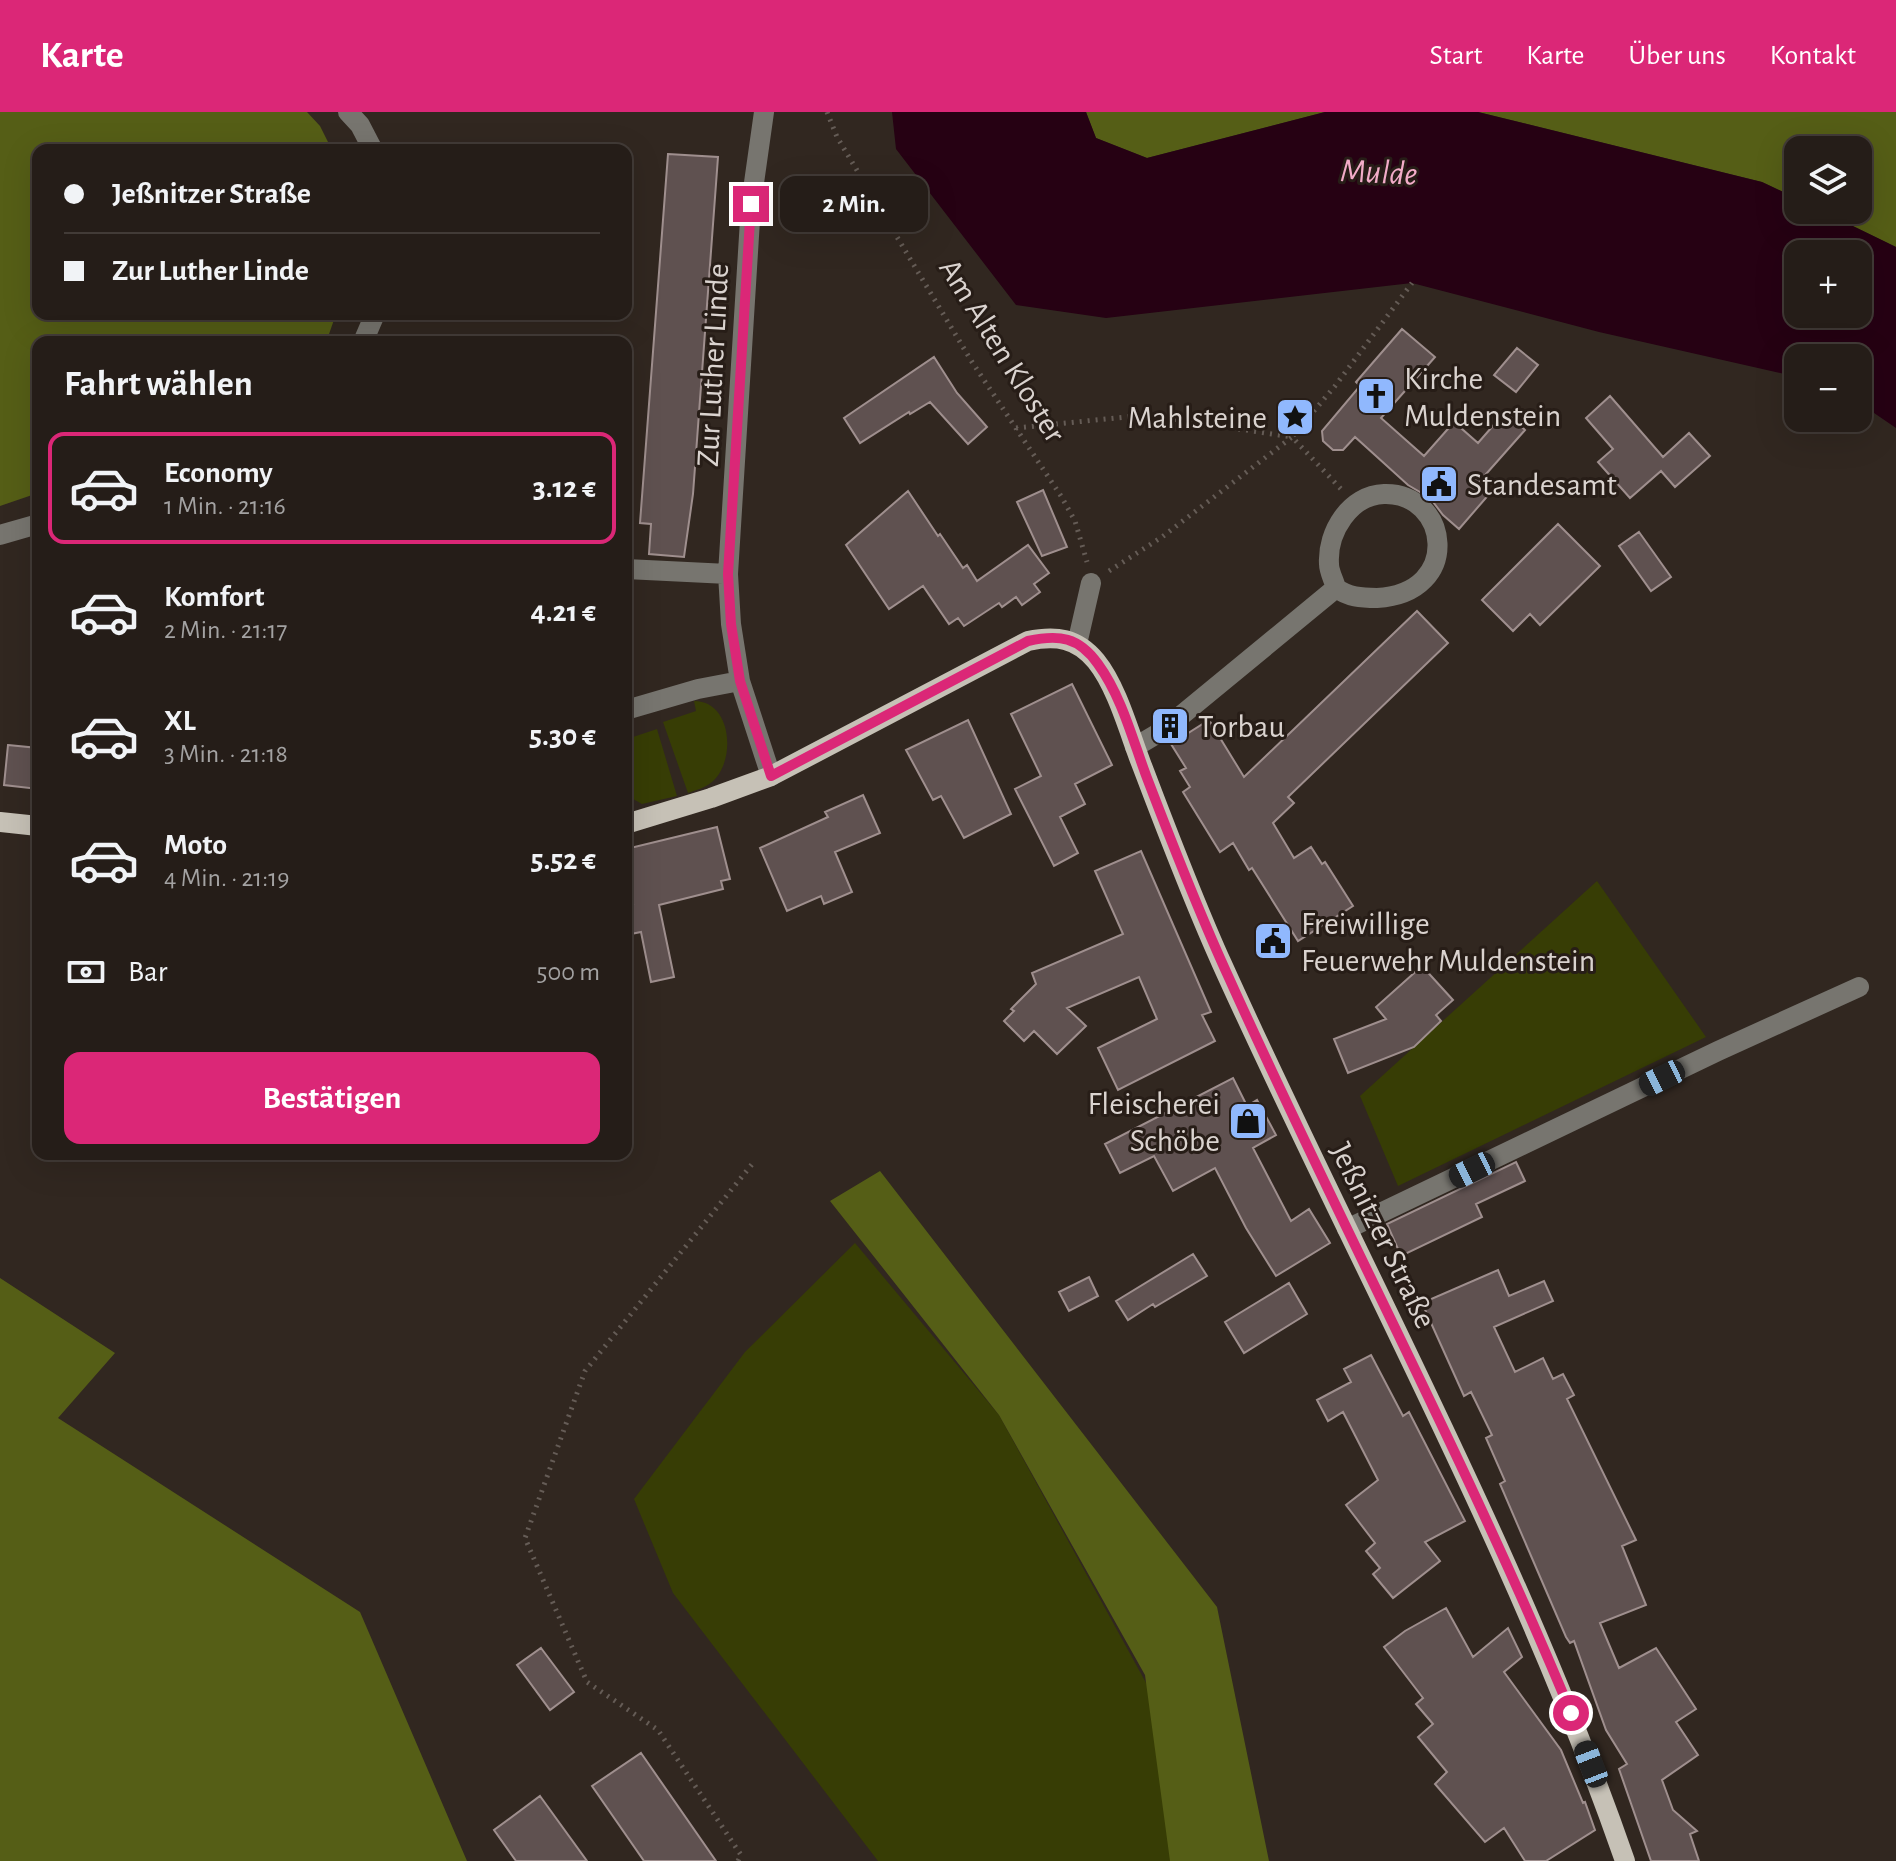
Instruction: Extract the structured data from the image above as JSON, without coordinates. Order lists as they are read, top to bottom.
{
  "streets": {
    "main road": ["Jeßnitzer Straße"],
    "street": ["Zur Luther Linde"],
    "path": ["Am Alten Kloster"]
  },
  "water": ["Mulde"],
  "places": {
    "church": ["Kirche Muldenstein"],
    "place": ["Mahlsteine"],
    "public building": ["Standesamt", "Freiwillige Feuerwehr Muldenstein"],
    "building": ["Torbau"],
    "shop": ["Fleischerei Schöbe"]
  },
  "page": {
    "header": "Karte",
    "nav": [
      "Start",
      "Karte",
      "Über uns",
      "Kontakt"
    ],
    "map_buttons": ["+", "−"],
    "banner": ["Jeßnitzer Straße", "Zur Luther Linde"],
    "bubble": "2 Min.",
    "heading": "Fahrt wählen",
    "list": [
      {
        "name": "Economy",
        "note": "1 Min. · 21:16",
        "value": "3.12 €"
      },
      {
        "name": "Komfort",
        "note": "2 Min. · 21:17",
        "value": "4.21 €"
      },
      {
        "name": "XL",
        "note": "3 Min. · 21:18",
        "value": "5.30 €"
      },
      {
        "name": "Moto",
        "note": "4 Min. · 21:19",
        "value": "5.52 €"
      }
    ],
    "pay": ["Bar", "500 m"],
    "buttons": "Bestätigen"
  }
}
